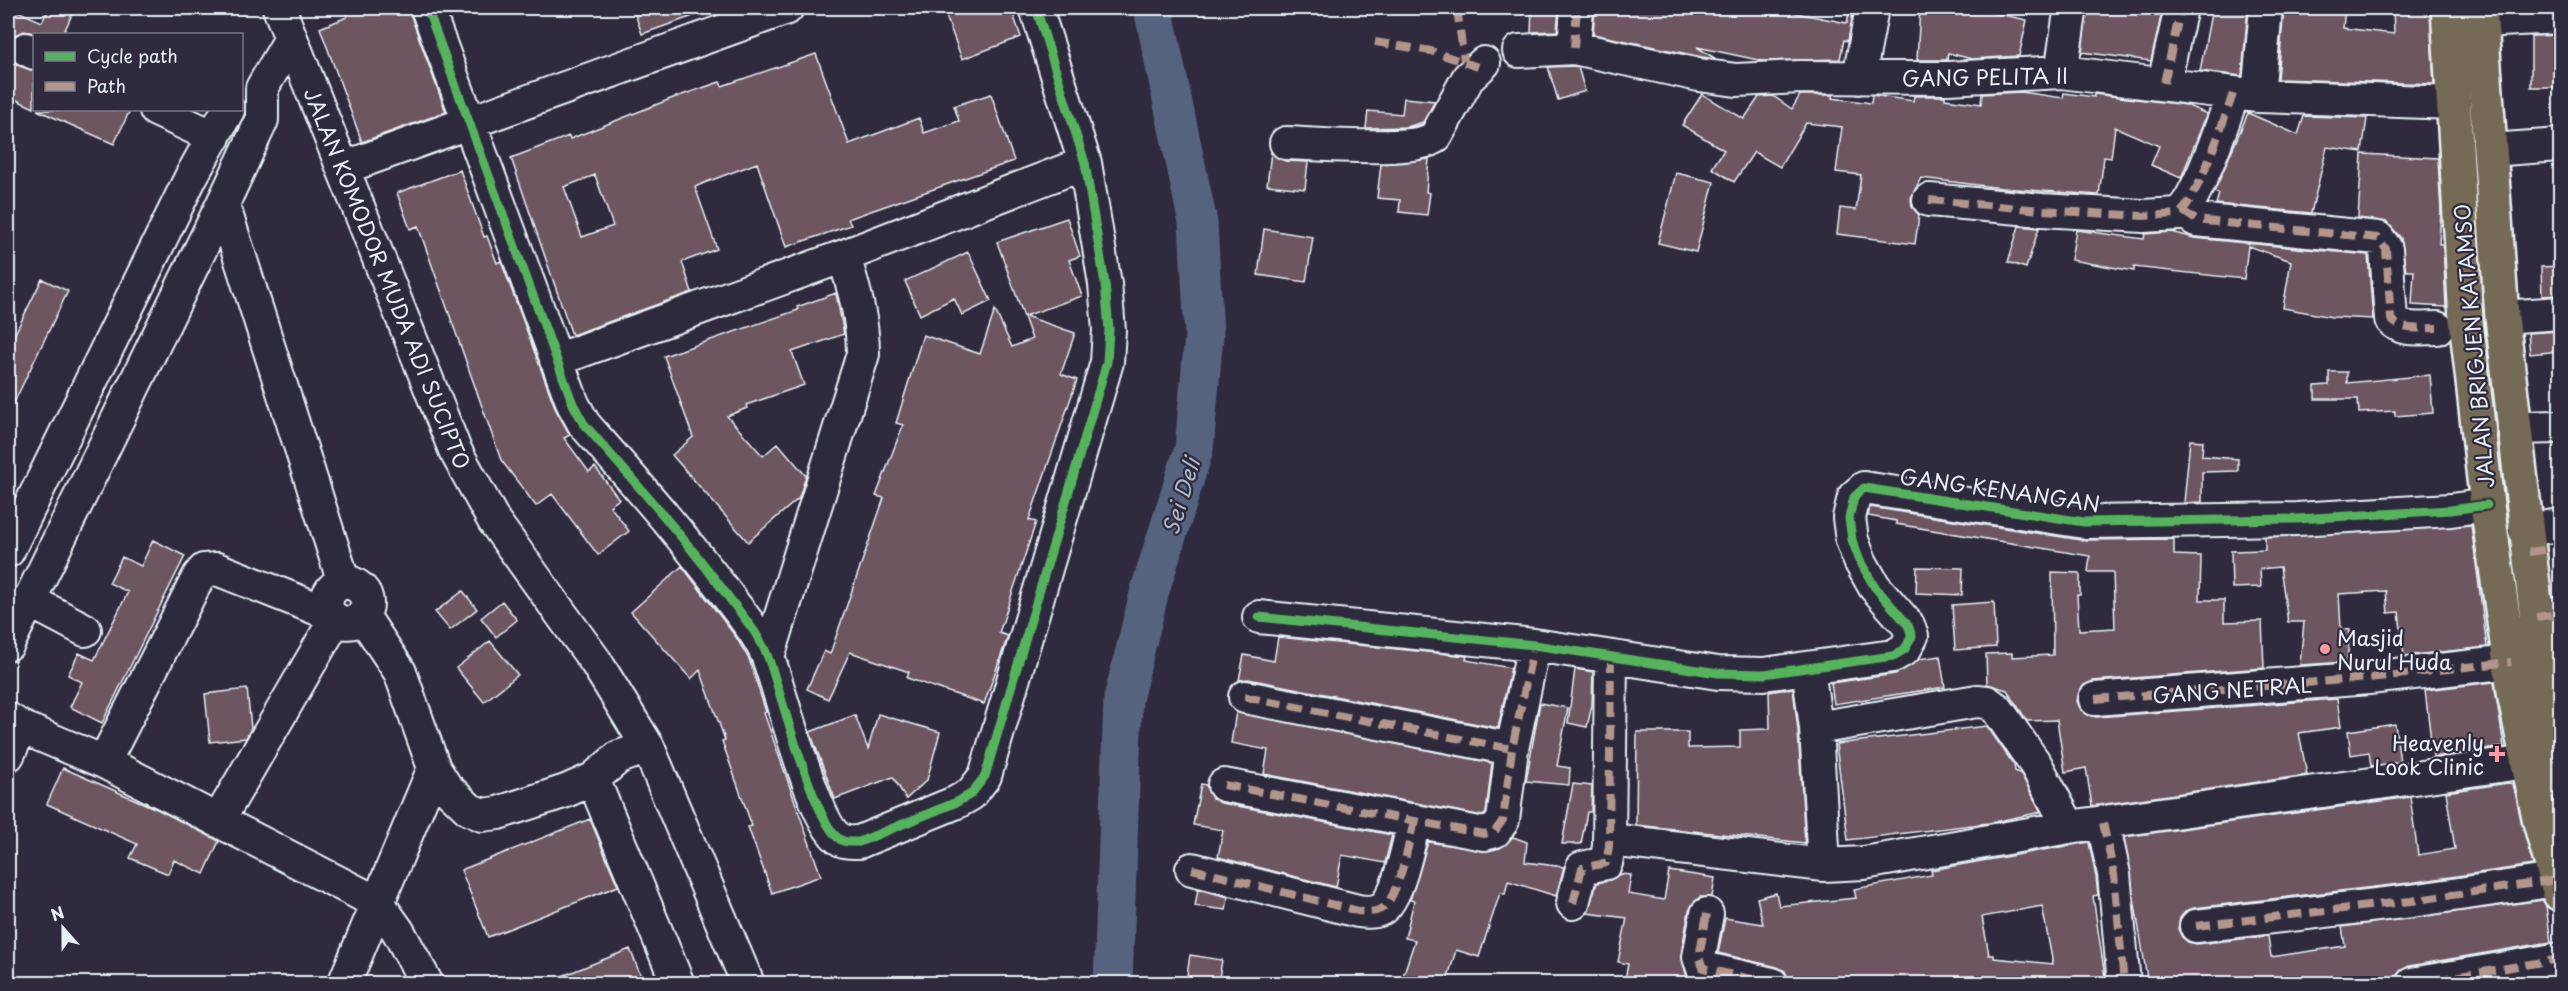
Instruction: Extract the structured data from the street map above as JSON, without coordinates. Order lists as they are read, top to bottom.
{
  "streets": {
    "main road": ["JALAN BRIGJEN KATAMSO"],
    "street": [
      "GANG PELITA II",
      "JALAN KOMODOR MUDA ADI SUCIPTO",
      "GANG KENANGAN",
      "GANG NETRAL"
    ]
  },
  "crossings": [
    ["GANG PELITA II", "JALAN BRIGJEN KATAMSO"],
    ["JALAN BRIGJEN KATAMSO", "GANG KENANGAN"],
    ["JALAN BRIGJEN KATAMSO", "GANG NETRAL"]
  ],
  "water": ["Sei Deli"],
  "places": {
    "other": ["Masjid Nurul Huda"],
    "health": ["Heavenly Look Clinic"]
  },
  "legend": ["Cycle path", "Path"],
  "north": "top"
}
